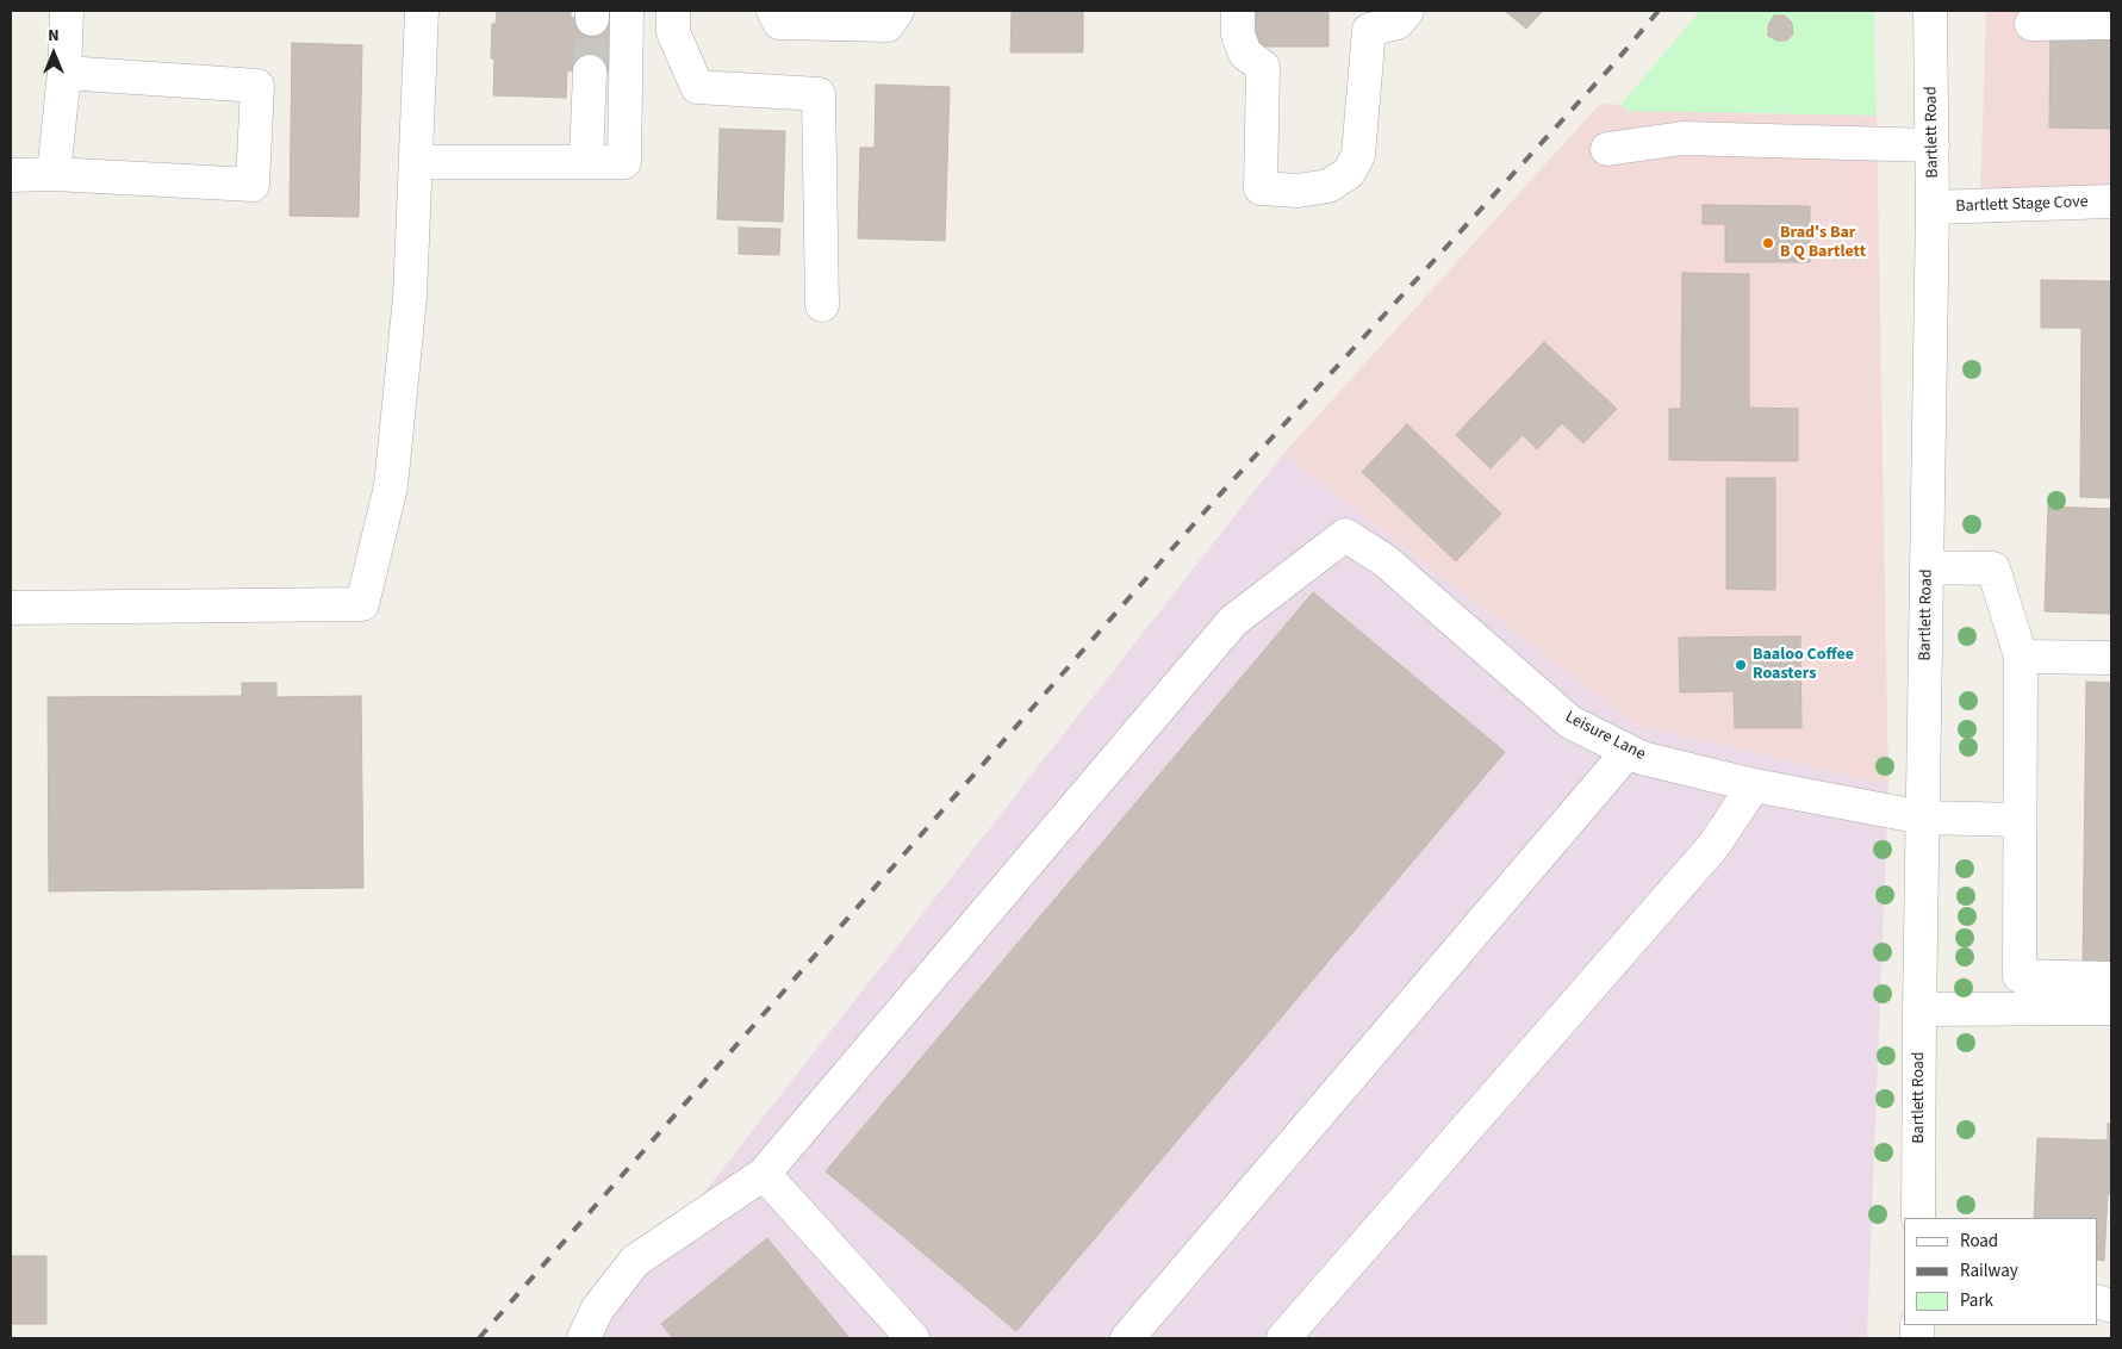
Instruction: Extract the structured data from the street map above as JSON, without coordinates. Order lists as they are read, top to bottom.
{
  "streets": {
    "street": ["Bartlett Road", "Bartlett Stage Cove", "Leisure Lane"]
  },
  "crossings": [
    ["Bartlett Road", "Bartlett Stage Cove"],
    ["Bartlett Road", "Leisure Lane"]
  ],
  "places": ["Brad's Bar B Q Bartlett", "Baaloo Coffee Roasters"],
  "legend": ["Road", "Railway", "Park"],
  "north": "top"
}
